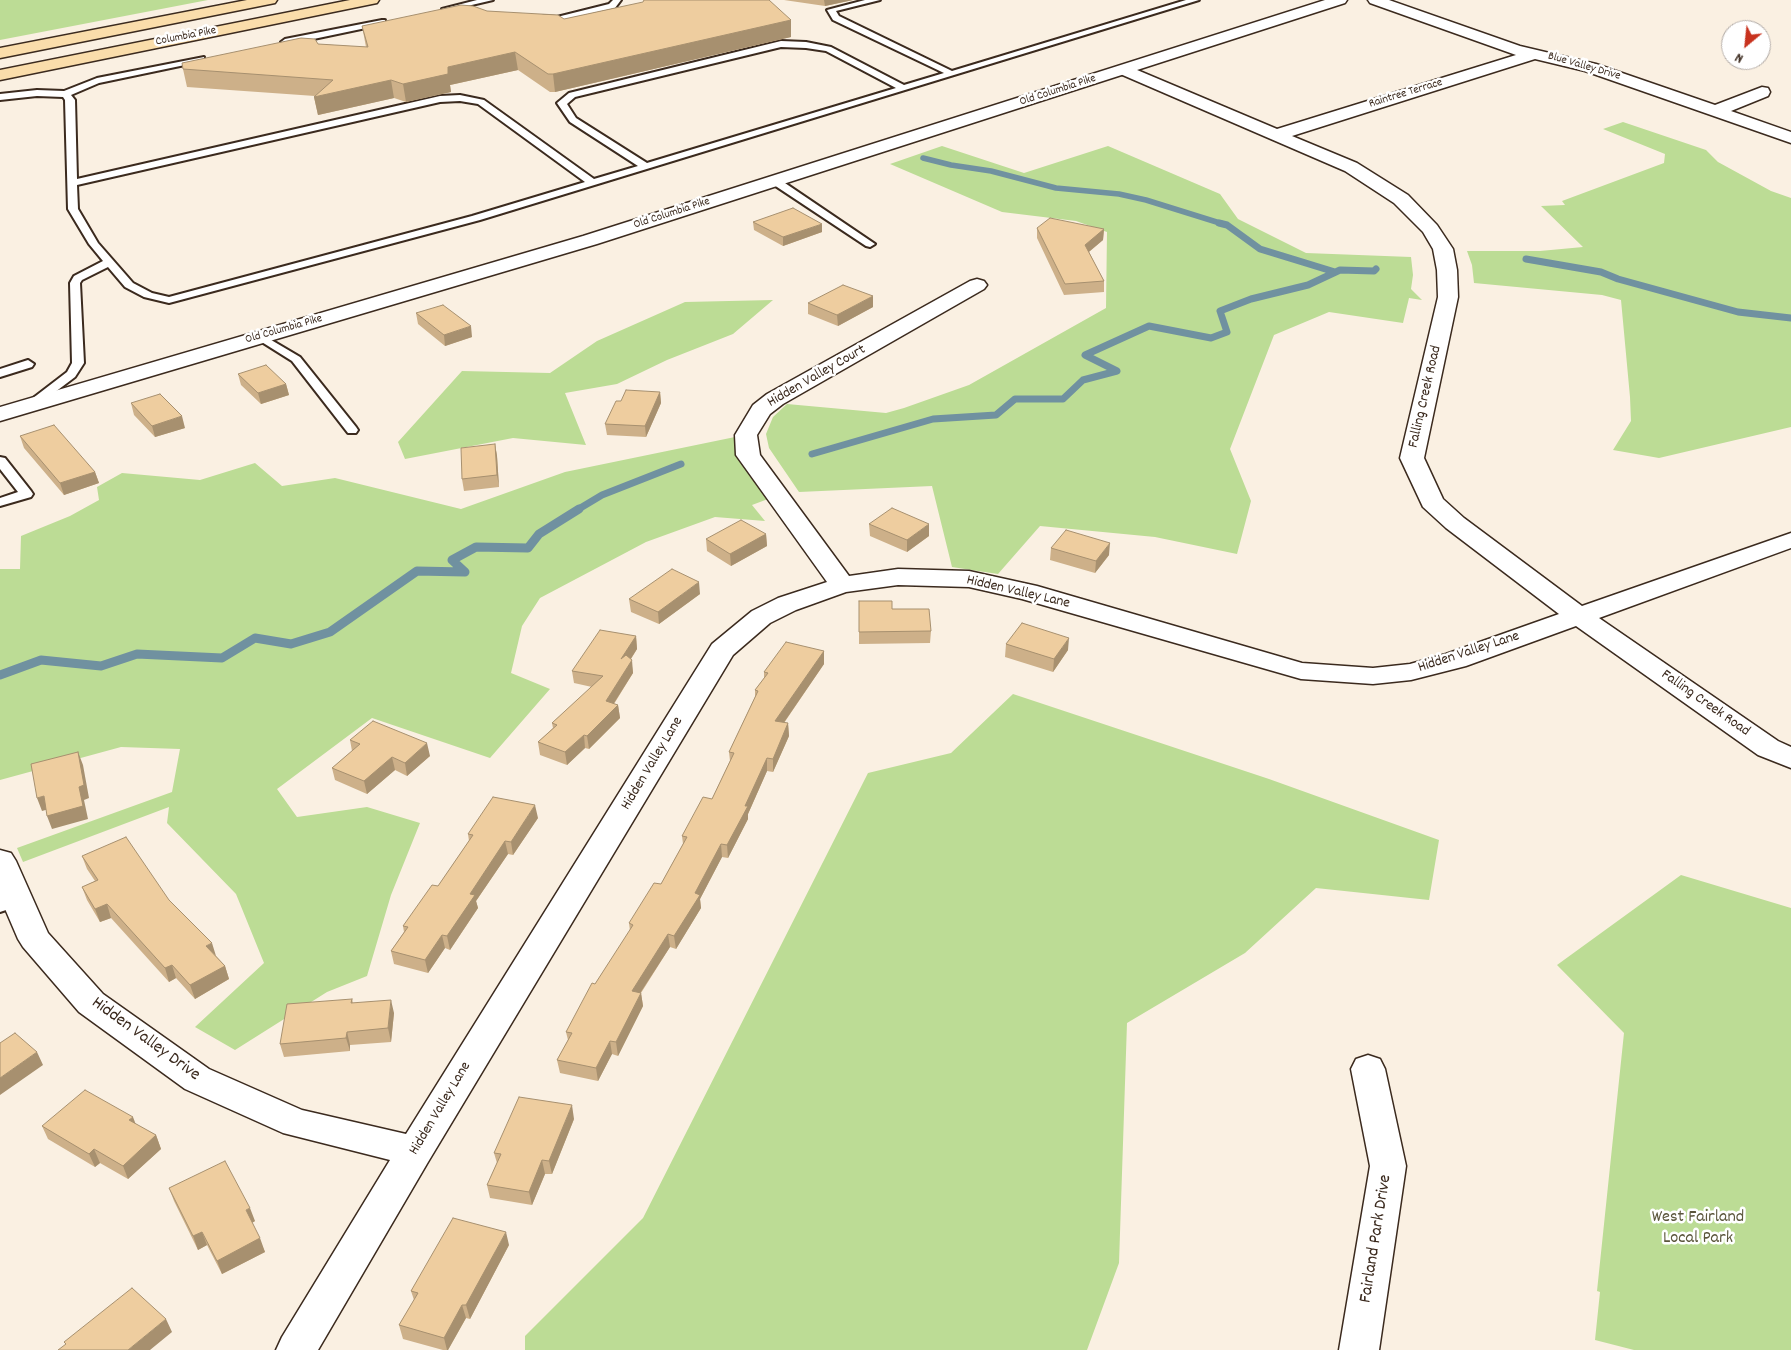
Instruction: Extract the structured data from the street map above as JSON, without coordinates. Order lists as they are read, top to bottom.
{
  "streets": {
    "highway": ["Columbia Pike"],
    "street": [
      "Blue Valley Drive",
      "Old Columbia Pike",
      "Raintree Terrace",
      "Hidden Valley Court",
      "Falling Creek Road",
      "Hidden Valley Lane",
      "Hidden Valley Drive",
      "Fairland Park Drive"
    ]
  },
  "crossings": [
    ["Blue Valley Drive", "Raintree Terrace"],
    ["Old Columbia Pike", "Falling Creek Road"],
    ["Raintree Terrace", "Falling Creek Road"],
    ["Hidden Valley Court", "Hidden Valley Lane"],
    ["Falling Creek Road", "Hidden Valley Lane"],
    ["Hidden Valley Lane", "Hidden Valley Drive"]
  ],
  "parks": ["West Fairland Local Park"],
  "north": "bottom left"
}
